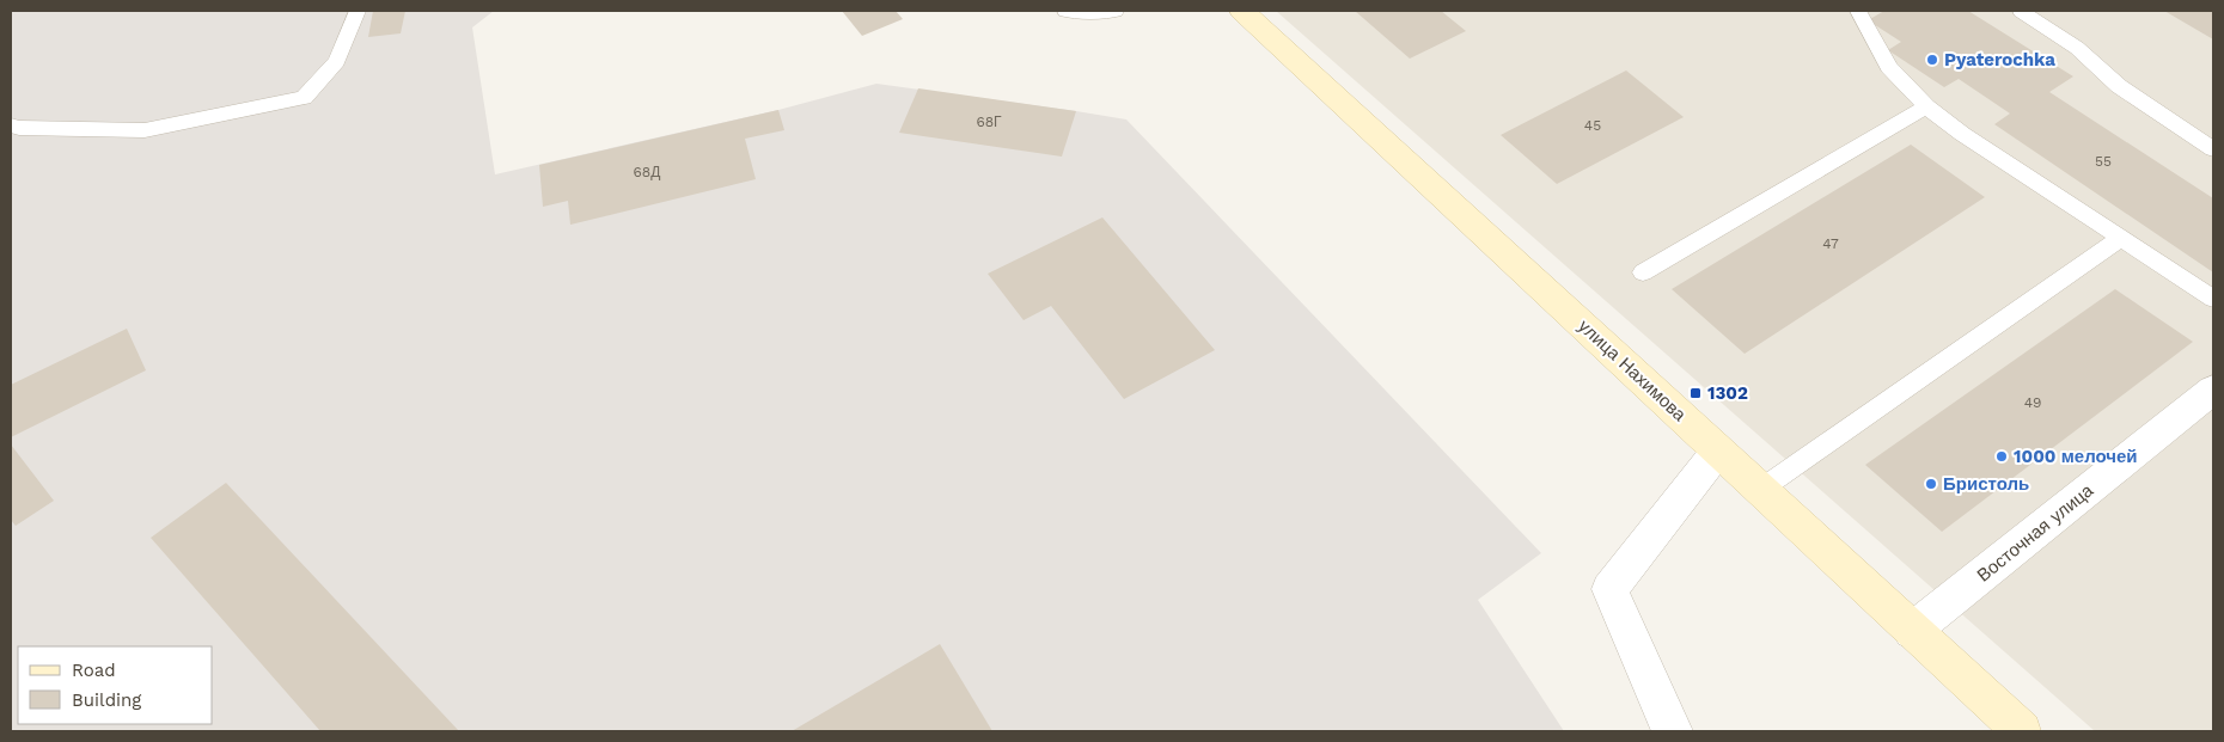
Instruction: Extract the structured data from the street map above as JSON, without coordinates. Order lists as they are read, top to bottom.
{
  "streets": {
    "main road": ["улица Нахимова"],
    "street": ["Восточная улица"]
  },
  "crossings": [
    ["улица Нахимова", "Восточная улица"]
  ],
  "places": {
    "other": ["Pyaterochka", "1000 мелочей", "Бристоль"],
    "transit": ["1302"]
  },
  "house_numbers": [
    "68Г",
    "45",
    "55",
    "68Д",
    "47",
    "49"
  ],
  "legend": ["Road", "Building"]
}
